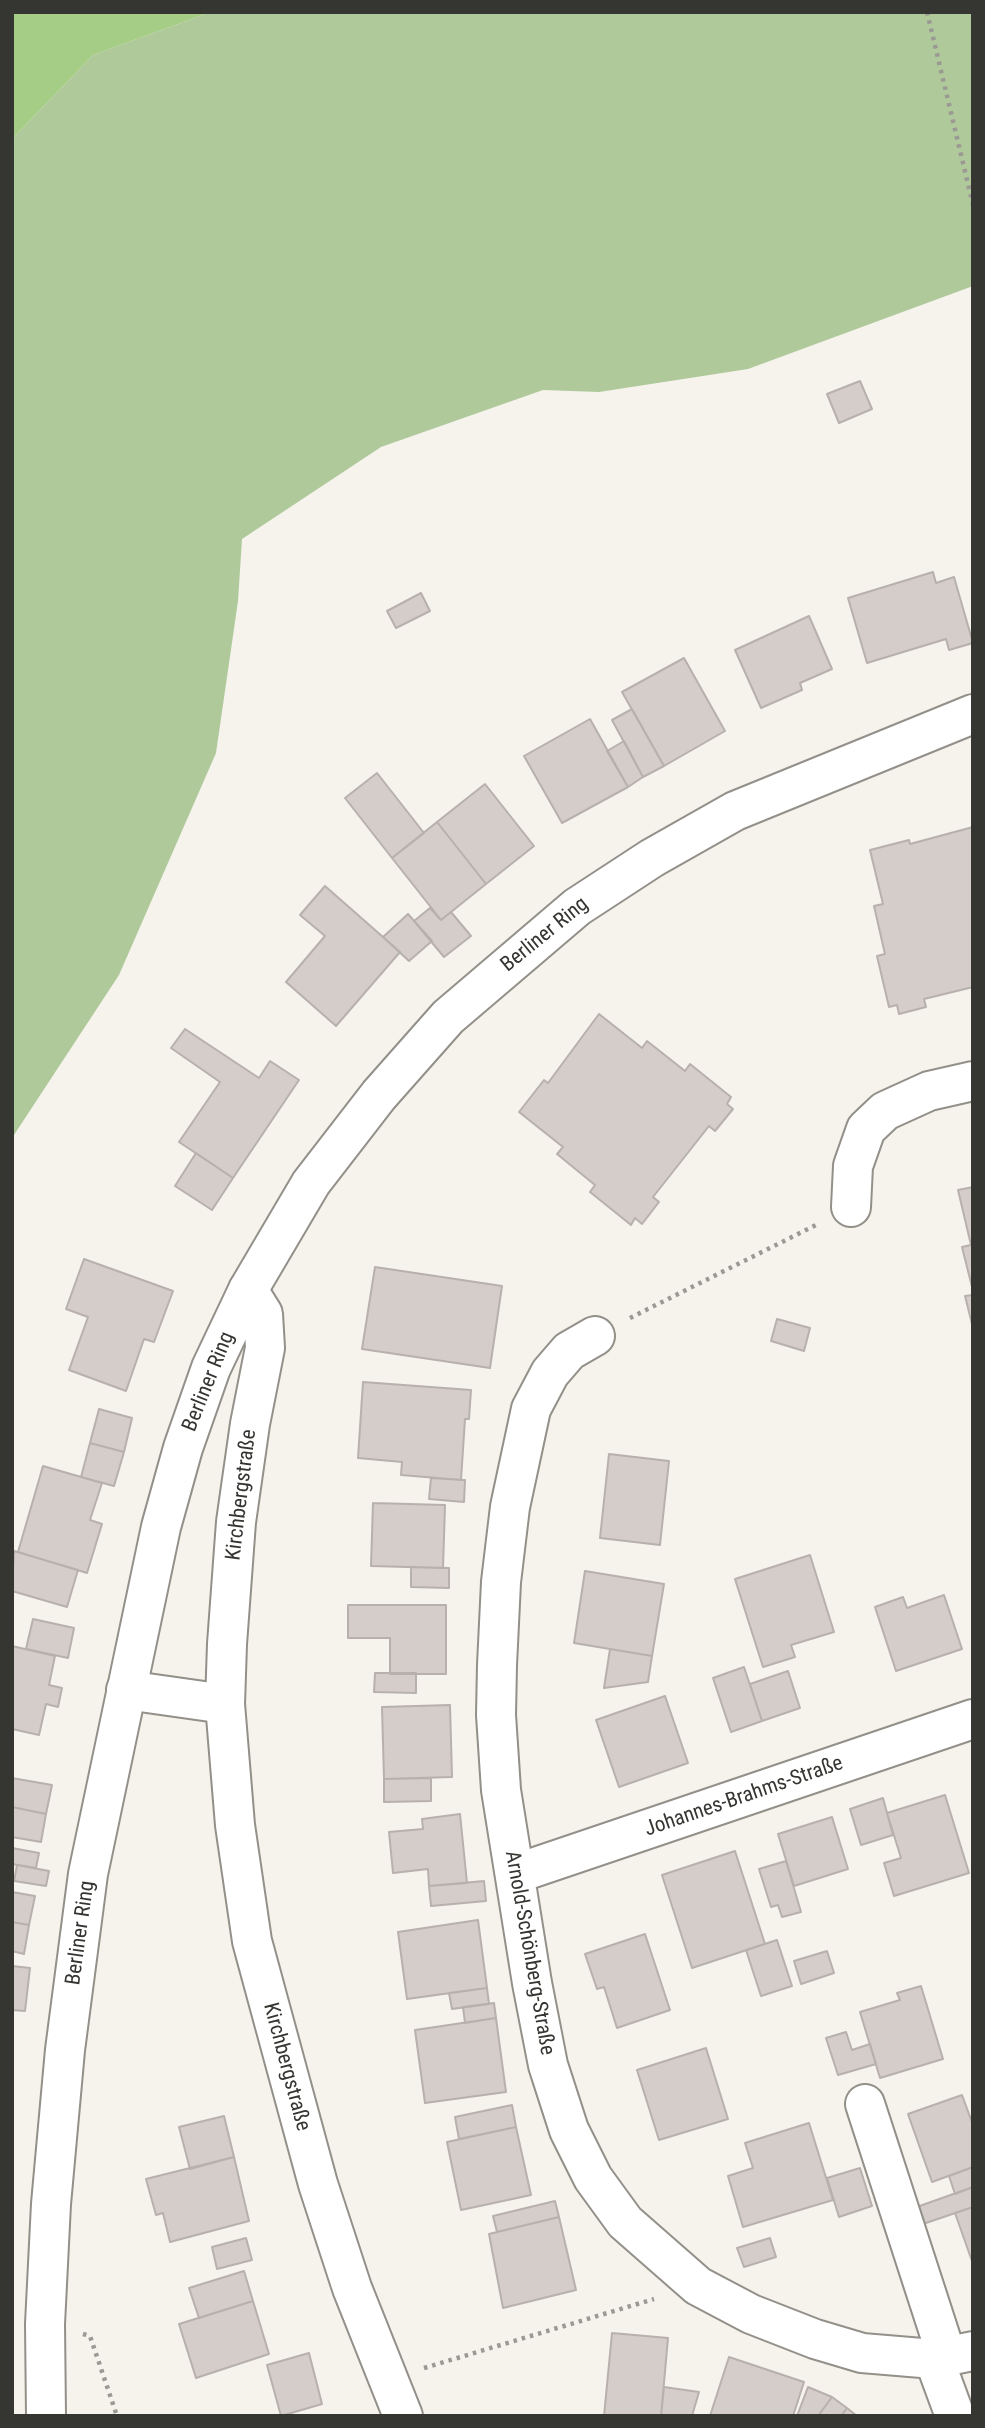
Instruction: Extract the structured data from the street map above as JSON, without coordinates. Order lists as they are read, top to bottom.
{
  "streets": {
    "street": [
      "Berliner Ring",
      "Kirchbergstraße",
      "Johannes-Brahms-Straße",
      "Arnold-Schönberg-Straße"
    ]
  },
  "crossings": [
    ["Berliner Ring", "Kirchbergstraße"],
    ["Johannes-Brahms-Straße", "Arnold-Schönberg-Straße"]
  ]
}
